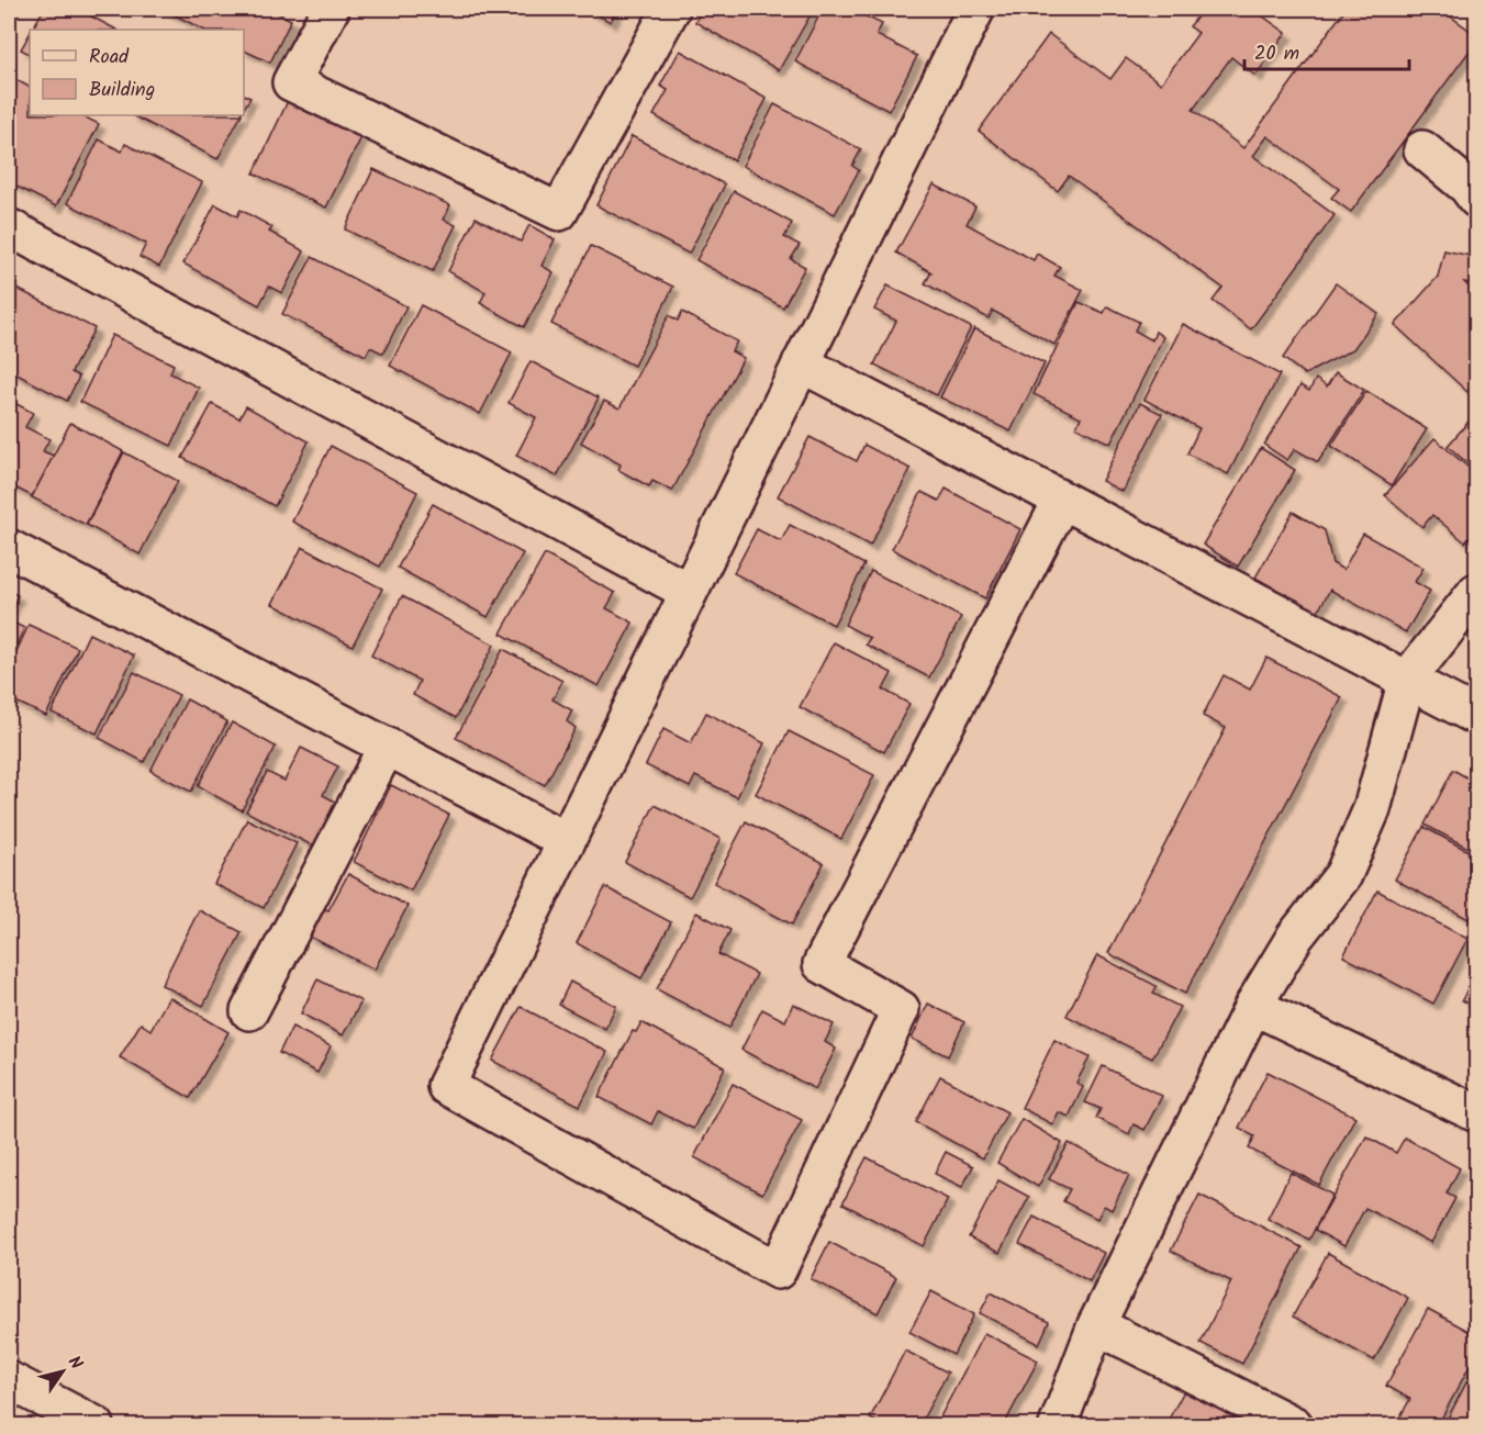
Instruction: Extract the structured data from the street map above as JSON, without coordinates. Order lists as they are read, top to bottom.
{
  "legend": ["Road", "Building"],
  "scale_bar": "20 m",
  "north": "top right"
}
